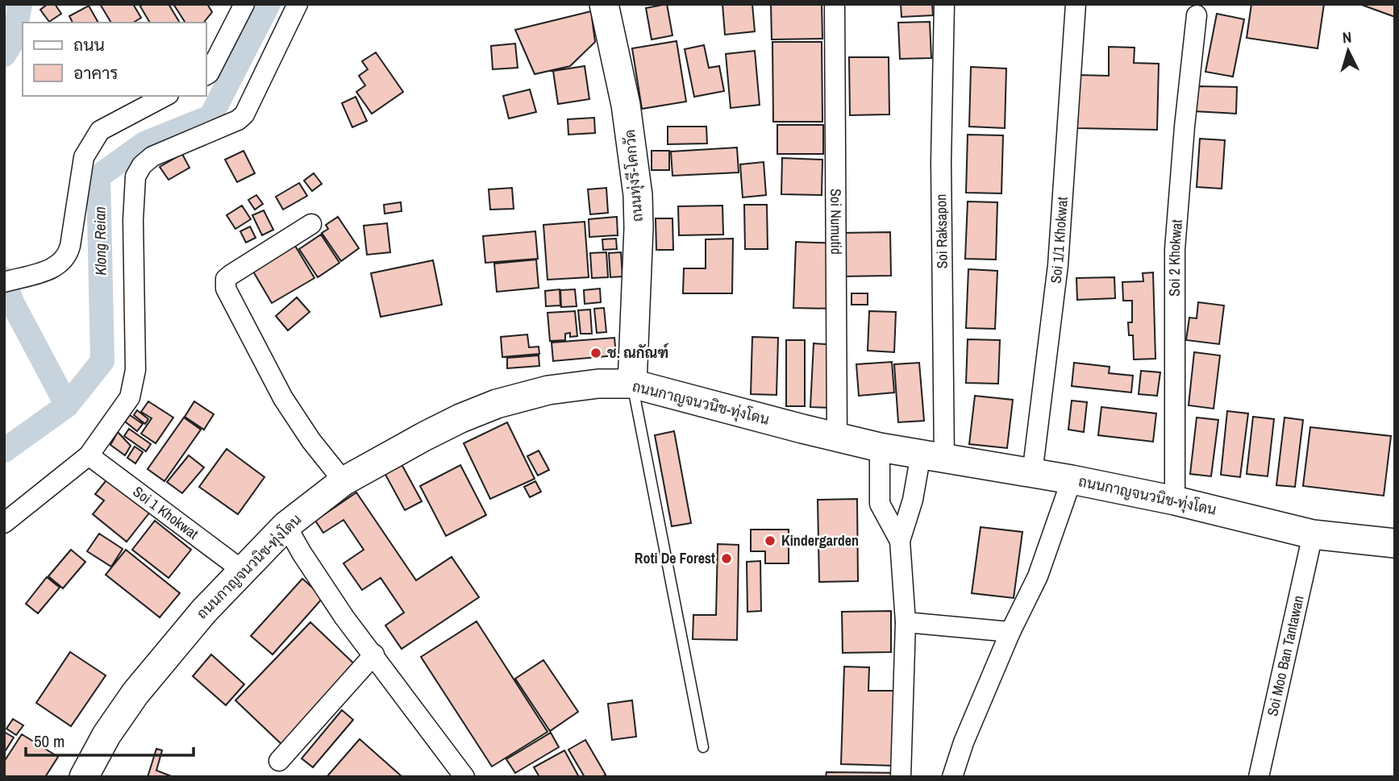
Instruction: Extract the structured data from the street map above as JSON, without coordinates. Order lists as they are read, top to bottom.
{
  "streets": {
    "street": [
      "ถนนทุ่งรี-โคกวัด",
      "Soi Numutid",
      "Soi Raksapon",
      "Soi 1/1 Khokwat",
      "Soi 2 Khokwat",
      "ถนนกาญจนวนิช-ทุ่งโดน",
      "Soi 1 Khokwat",
      "Soi Moo Ban Tantawan"
    ]
  },
  "crossings": [
    ["ถนนทุ่งรี-โคกวัด", "ถนนกาญจนวนิช-ทุ่งโดน"],
    ["Soi Numutid", "ถนนกาญจนวนิช-ทุ่งโดน"],
    ["Soi Raksapon", "ถนนกาญจนวนิช-ทุ่งโดน"],
    ["Soi 1/1 Khokwat", "ถนนกาญจนวนิช-ทุ่งโดน"],
    ["Soi 2 Khokwat", "ถนนกาญจนวนิช-ทุ่งโดน"],
    ["ถนนกาญจนวนิช-ทุ่งโดน", "Soi 1 Khokwat"],
    ["ถนนกาญจนวนิช-ทุ่งโดน", "Soi Moo Ban Tantawan"]
  ],
  "water": ["Klong Reian"],
  "places": ["ช. ณกัณฑ์", "Kindergarden", "Roti De Forest"],
  "legend": ["ถนน", "อาคาร"],
  "scale_bar": "50 m",
  "north": "top"
}
